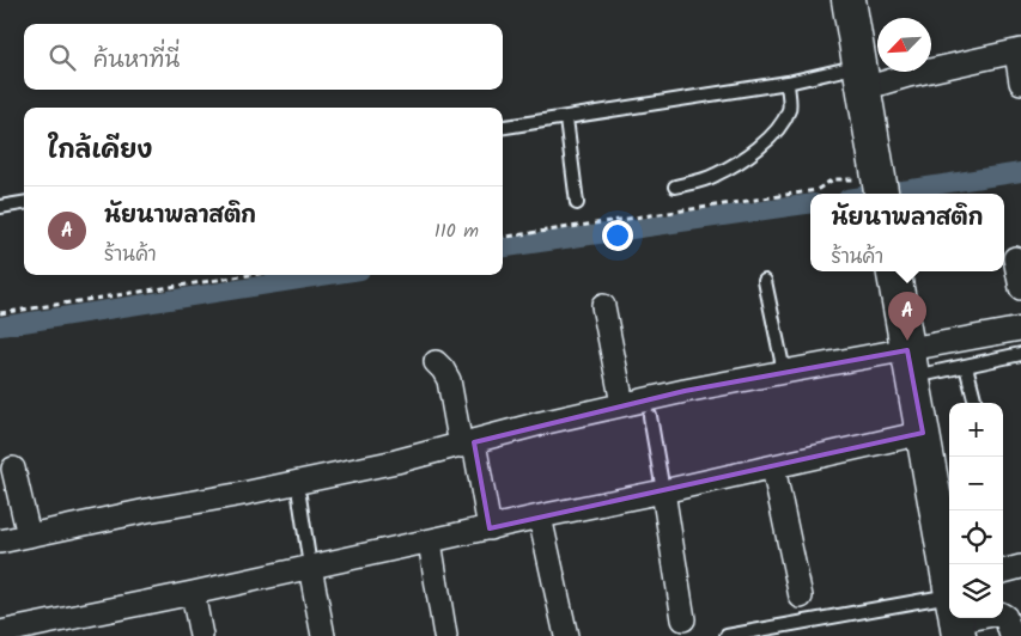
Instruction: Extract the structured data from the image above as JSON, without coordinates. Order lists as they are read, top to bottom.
{
  "north": "bottom left",
  "page": {
    "search": "ค้นหาที่นี่",
    "heading": "ใกล้เคียง",
    "list": [
      {
        "mark": "A",
        "name": "นัยนาพลาสติก",
        "note": "ร้านค้า",
        "value": "110 m"
      }
    ],
    "popup": ["นัยนาพลาสติก", "ร้านค้า"],
    "pins": "A",
    "map_buttons": ["+", "−"]
  }
}
